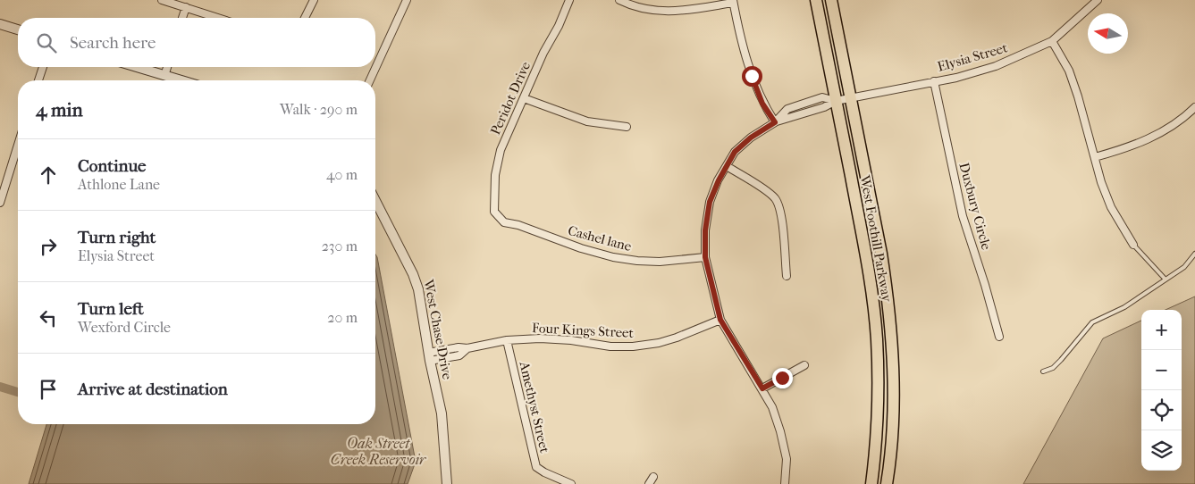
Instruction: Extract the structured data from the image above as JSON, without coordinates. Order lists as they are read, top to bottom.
{
  "streets": {
    "main road": ["West Foothill Parkway"],
    "street": [
      "Elysia Street",
      "Peridot Drive",
      "Duxbury Circle",
      "Cashel lane",
      "West Chase Drive",
      "Four Kings Street",
      "Amethyst Street"
    ]
  },
  "crossings": [
    ["Elysia Street", "Duxbury Circle"],
    ["Elysia Street", "Cashel lane"],
    ["Elysia Street", "West Foothill Parkway"],
    ["Elysia Street", "Four Kings Street"],
    ["Peridot Drive", "Cashel lane"],
    ["West Chase Drive", "Four Kings Street"],
    ["Four Kings Street", "Amethyst Street"]
  ],
  "water": ["Oak Street Creek Reservoir"],
  "north": "left",
  "page": {
    "search": "Search here",
    "heading": ["4 min", "Walk · 290 m"],
    "list": [
      ["Continue", "Athlone Lane", "40 m"],
      ["Turn right", "Elysia Street", "230 m"],
      ["Turn left", "Wexford Circle", "20 m"],
      "Arrive at destination"
    ],
    "map_buttons": ["+", "−"]
  }
}
